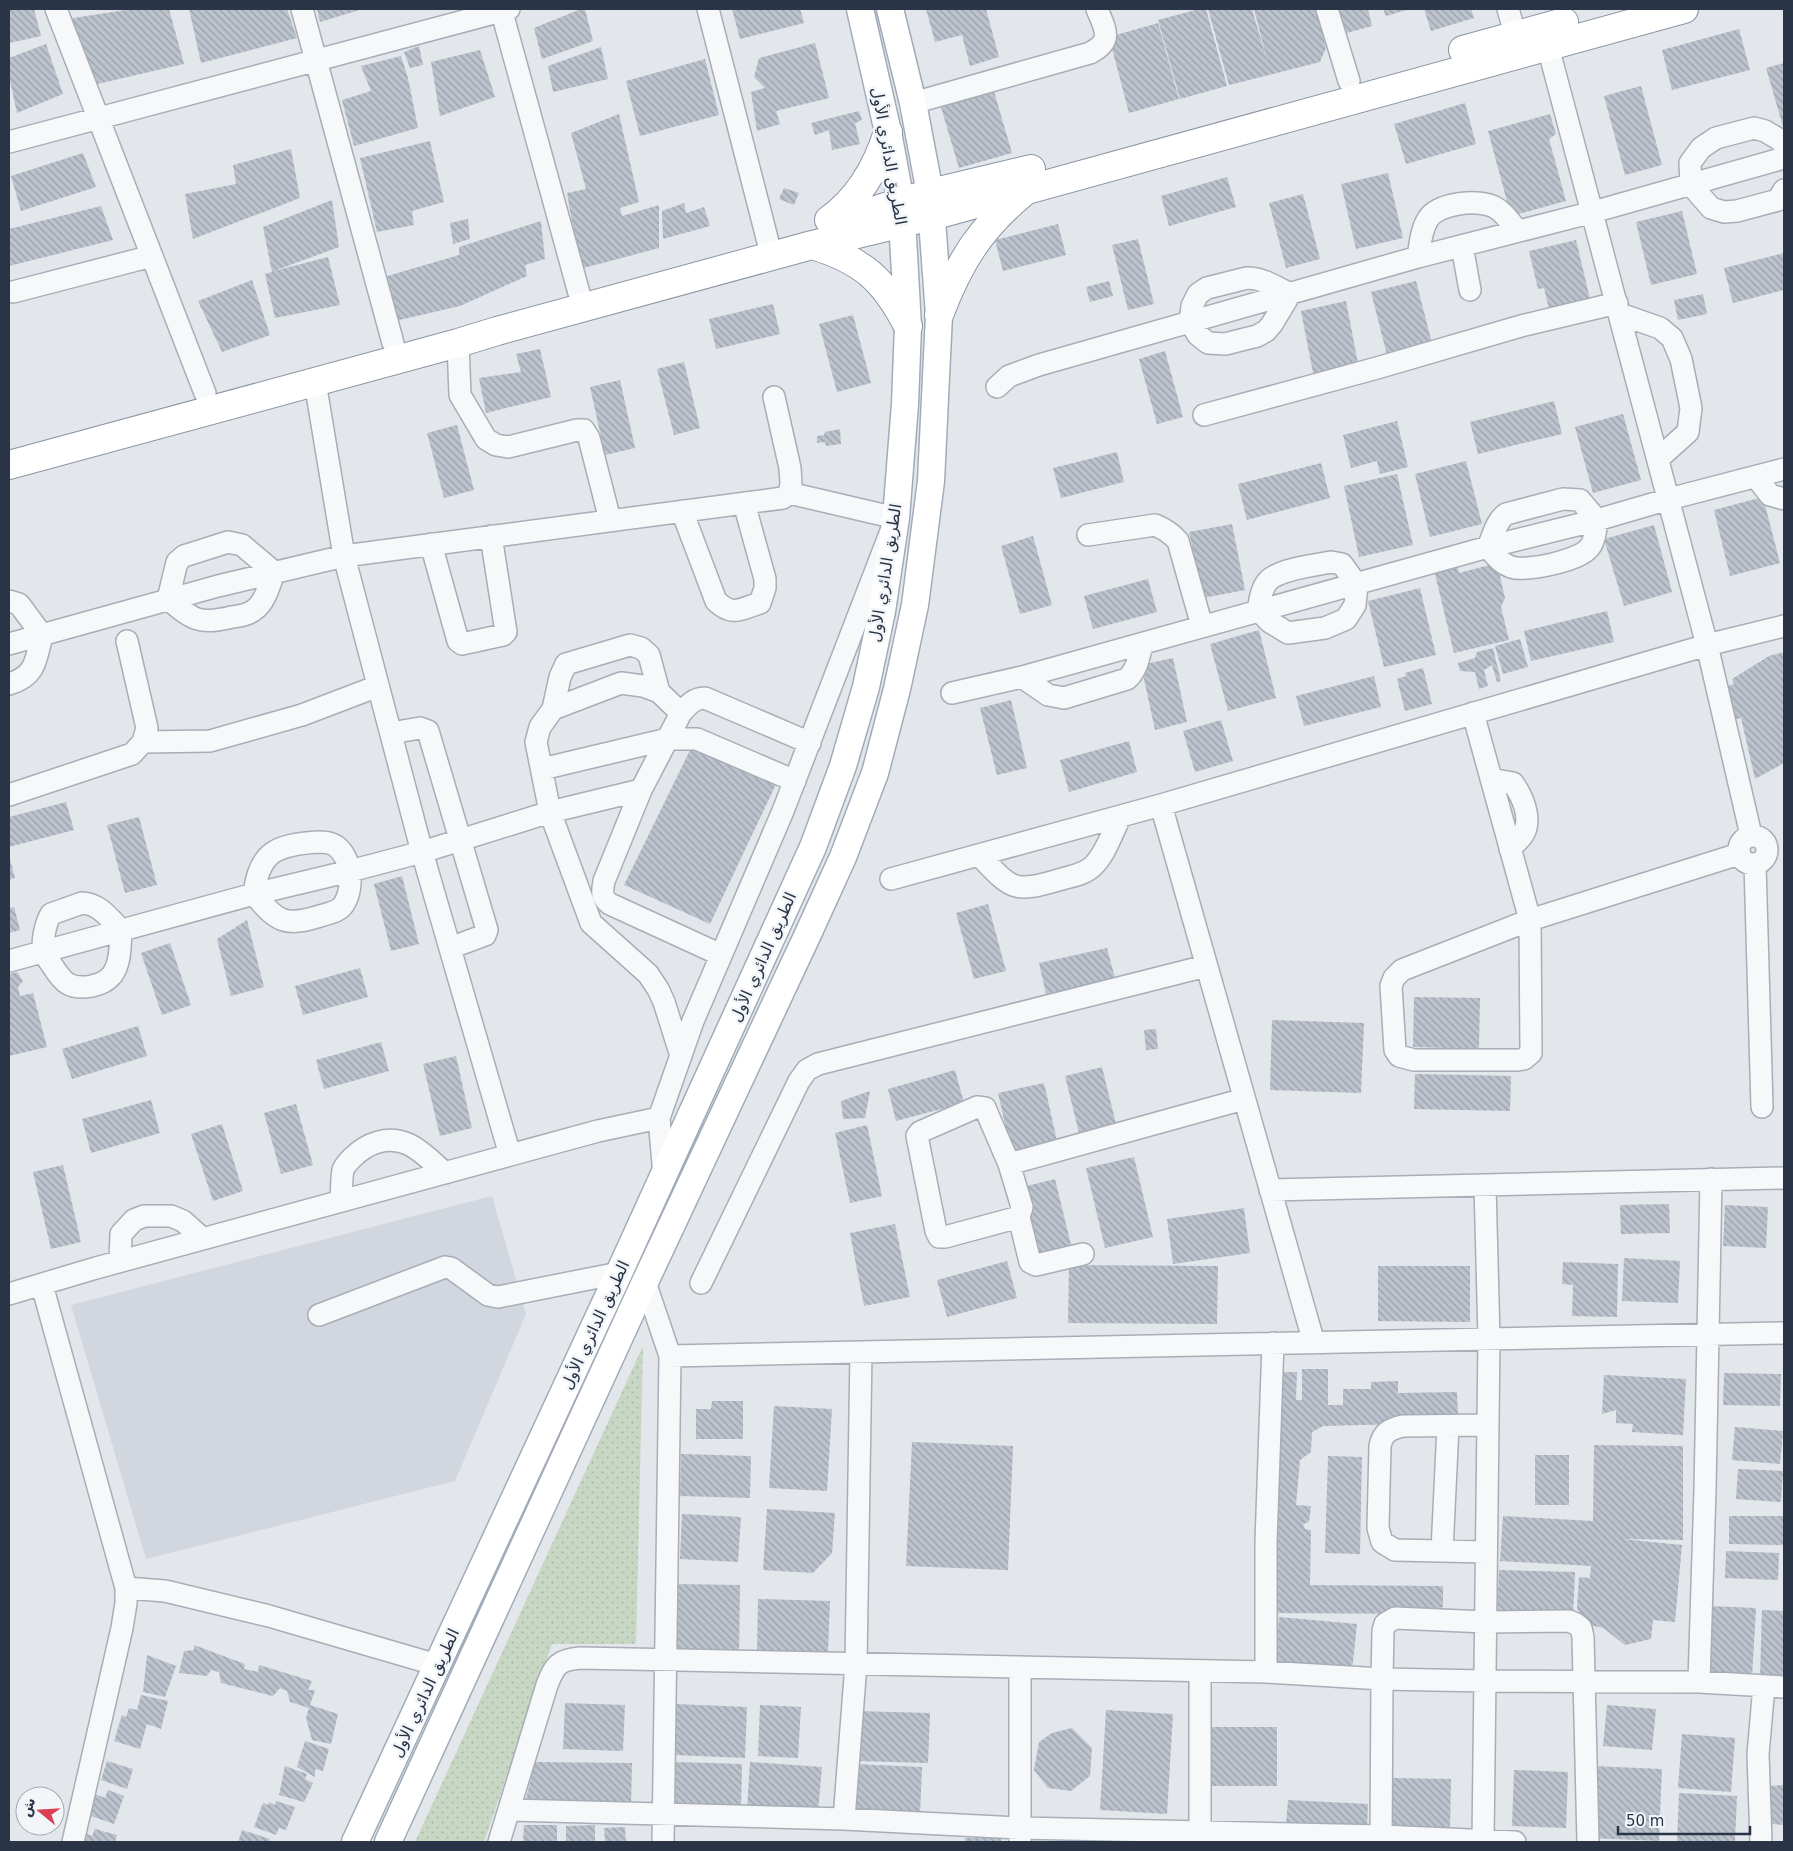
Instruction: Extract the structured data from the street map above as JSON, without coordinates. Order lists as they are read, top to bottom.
{
  "streets": {
    "main road": ["الطريق الدائري الأول"]
  },
  "scale_bar": "50 m",
  "north": "left"
}
